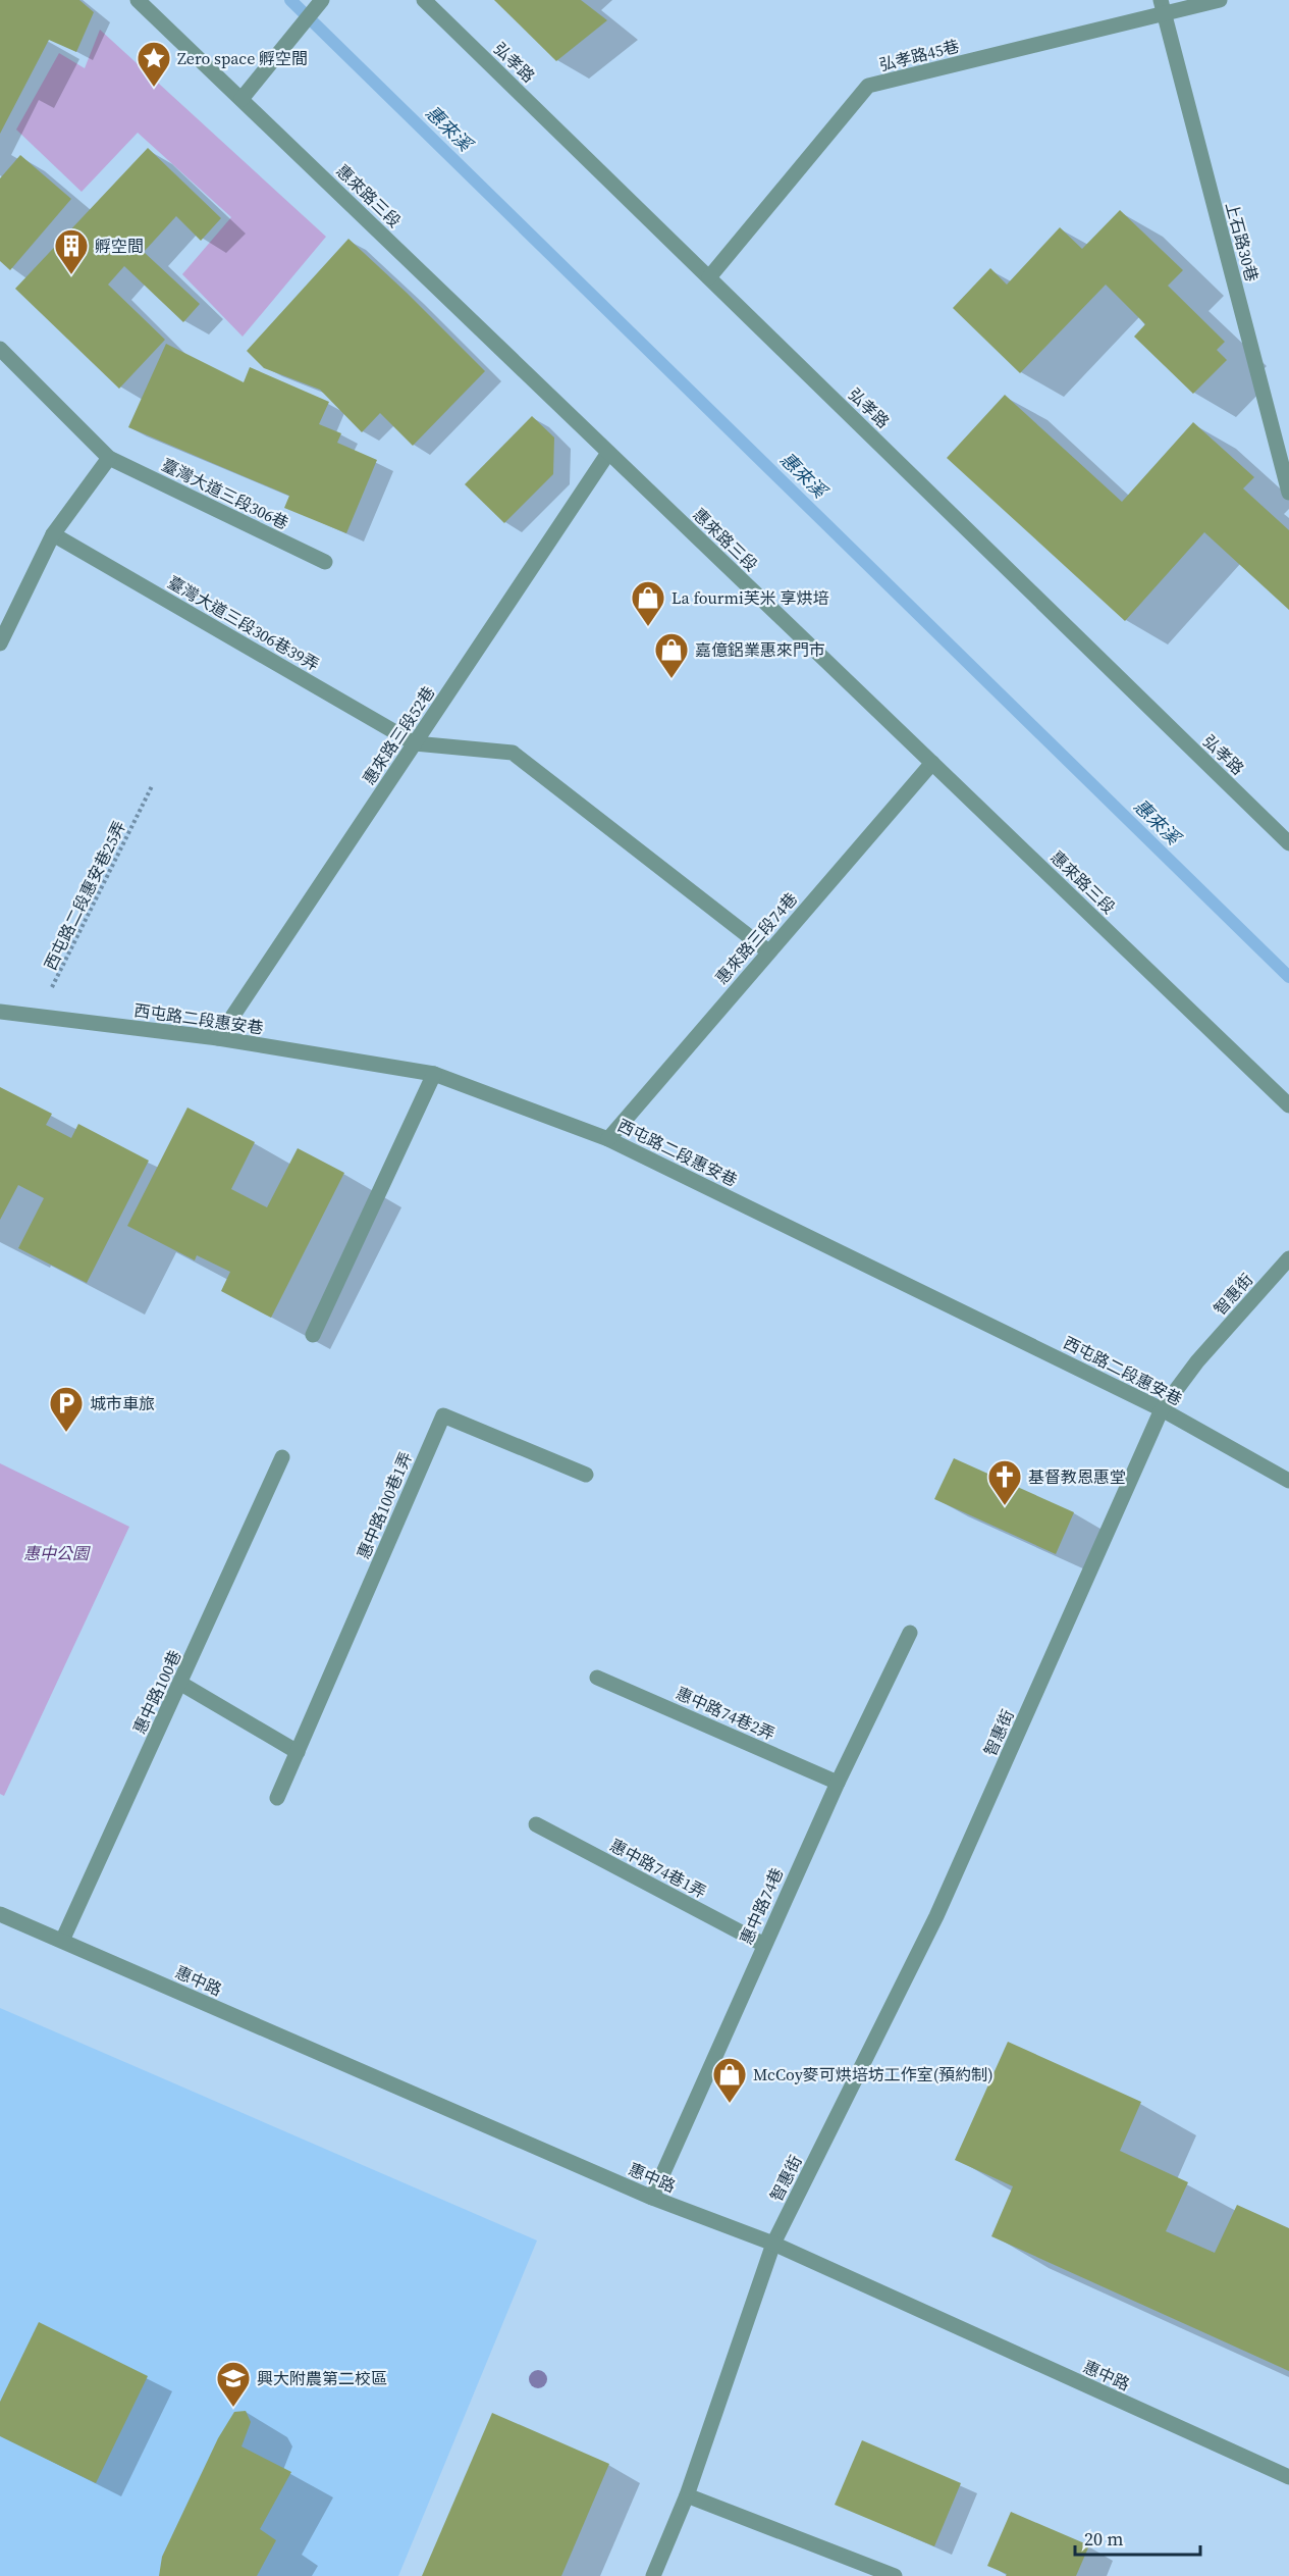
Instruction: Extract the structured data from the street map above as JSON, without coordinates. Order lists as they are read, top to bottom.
{
  "streets": {
    "street": [
      "弘孝路45巷",
      "弘孝路",
      "惠來路三段",
      "上石路30巷",
      "臺灣大道三段306巷",
      "臺灣大道三段306巷39弄",
      "惠來路三段52巷",
      "惠來路三段74巷",
      "西屯路二段惠安巷",
      "智惠街",
      "惠中路100巷1弄",
      "惠中路100巷",
      "惠中路74巷2弄",
      "惠中路74巷1弄",
      "惠中路74巷",
      "惠中路"
    ],
    "path": ["西屯路二段惠安巷25弄"]
  },
  "crossings": [
    ["弘孝路45巷", "弘孝路"],
    ["弘孝路45巷", "上石路30巷"],
    ["惠來路三段", "惠來路三段52巷"],
    ["惠來路三段", "惠來路三段74巷"],
    ["臺灣大道三段306巷39弄", "惠來路三段52巷"],
    ["惠來路三段52巷", "西屯路二段惠安巷"],
    ["西屯路二段惠安巷25弄", "西屯路二段惠安巷"],
    ["惠來路三段74巷", "西屯路二段惠安巷"],
    ["西屯路二段惠安巷", "智惠街"],
    ["智惠街", "惠中路"],
    ["惠中路100巷", "惠中路"],
    ["惠中路74巷2弄", "惠中路74巷"],
    ["惠中路74巷1弄", "惠中路74巷"],
    ["惠中路74巷", "惠中路"]
  ],
  "water": ["惠來溪"],
  "parks": ["惠中公園"],
  "places": {
    "place": ["Zero space 孵空間"],
    "building": ["孵空間"],
    "shop": ["La fourmi芙米 享烘培", "嘉億鋁業惠來門市", "McCoy麥可烘培坊工作室(預約制)"],
    "parking": ["城市車旅"],
    "church": ["基督教恩惠堂"],
    "school or university": ["興大附農第二校區"]
  },
  "scale_bar": "20 m"
}
